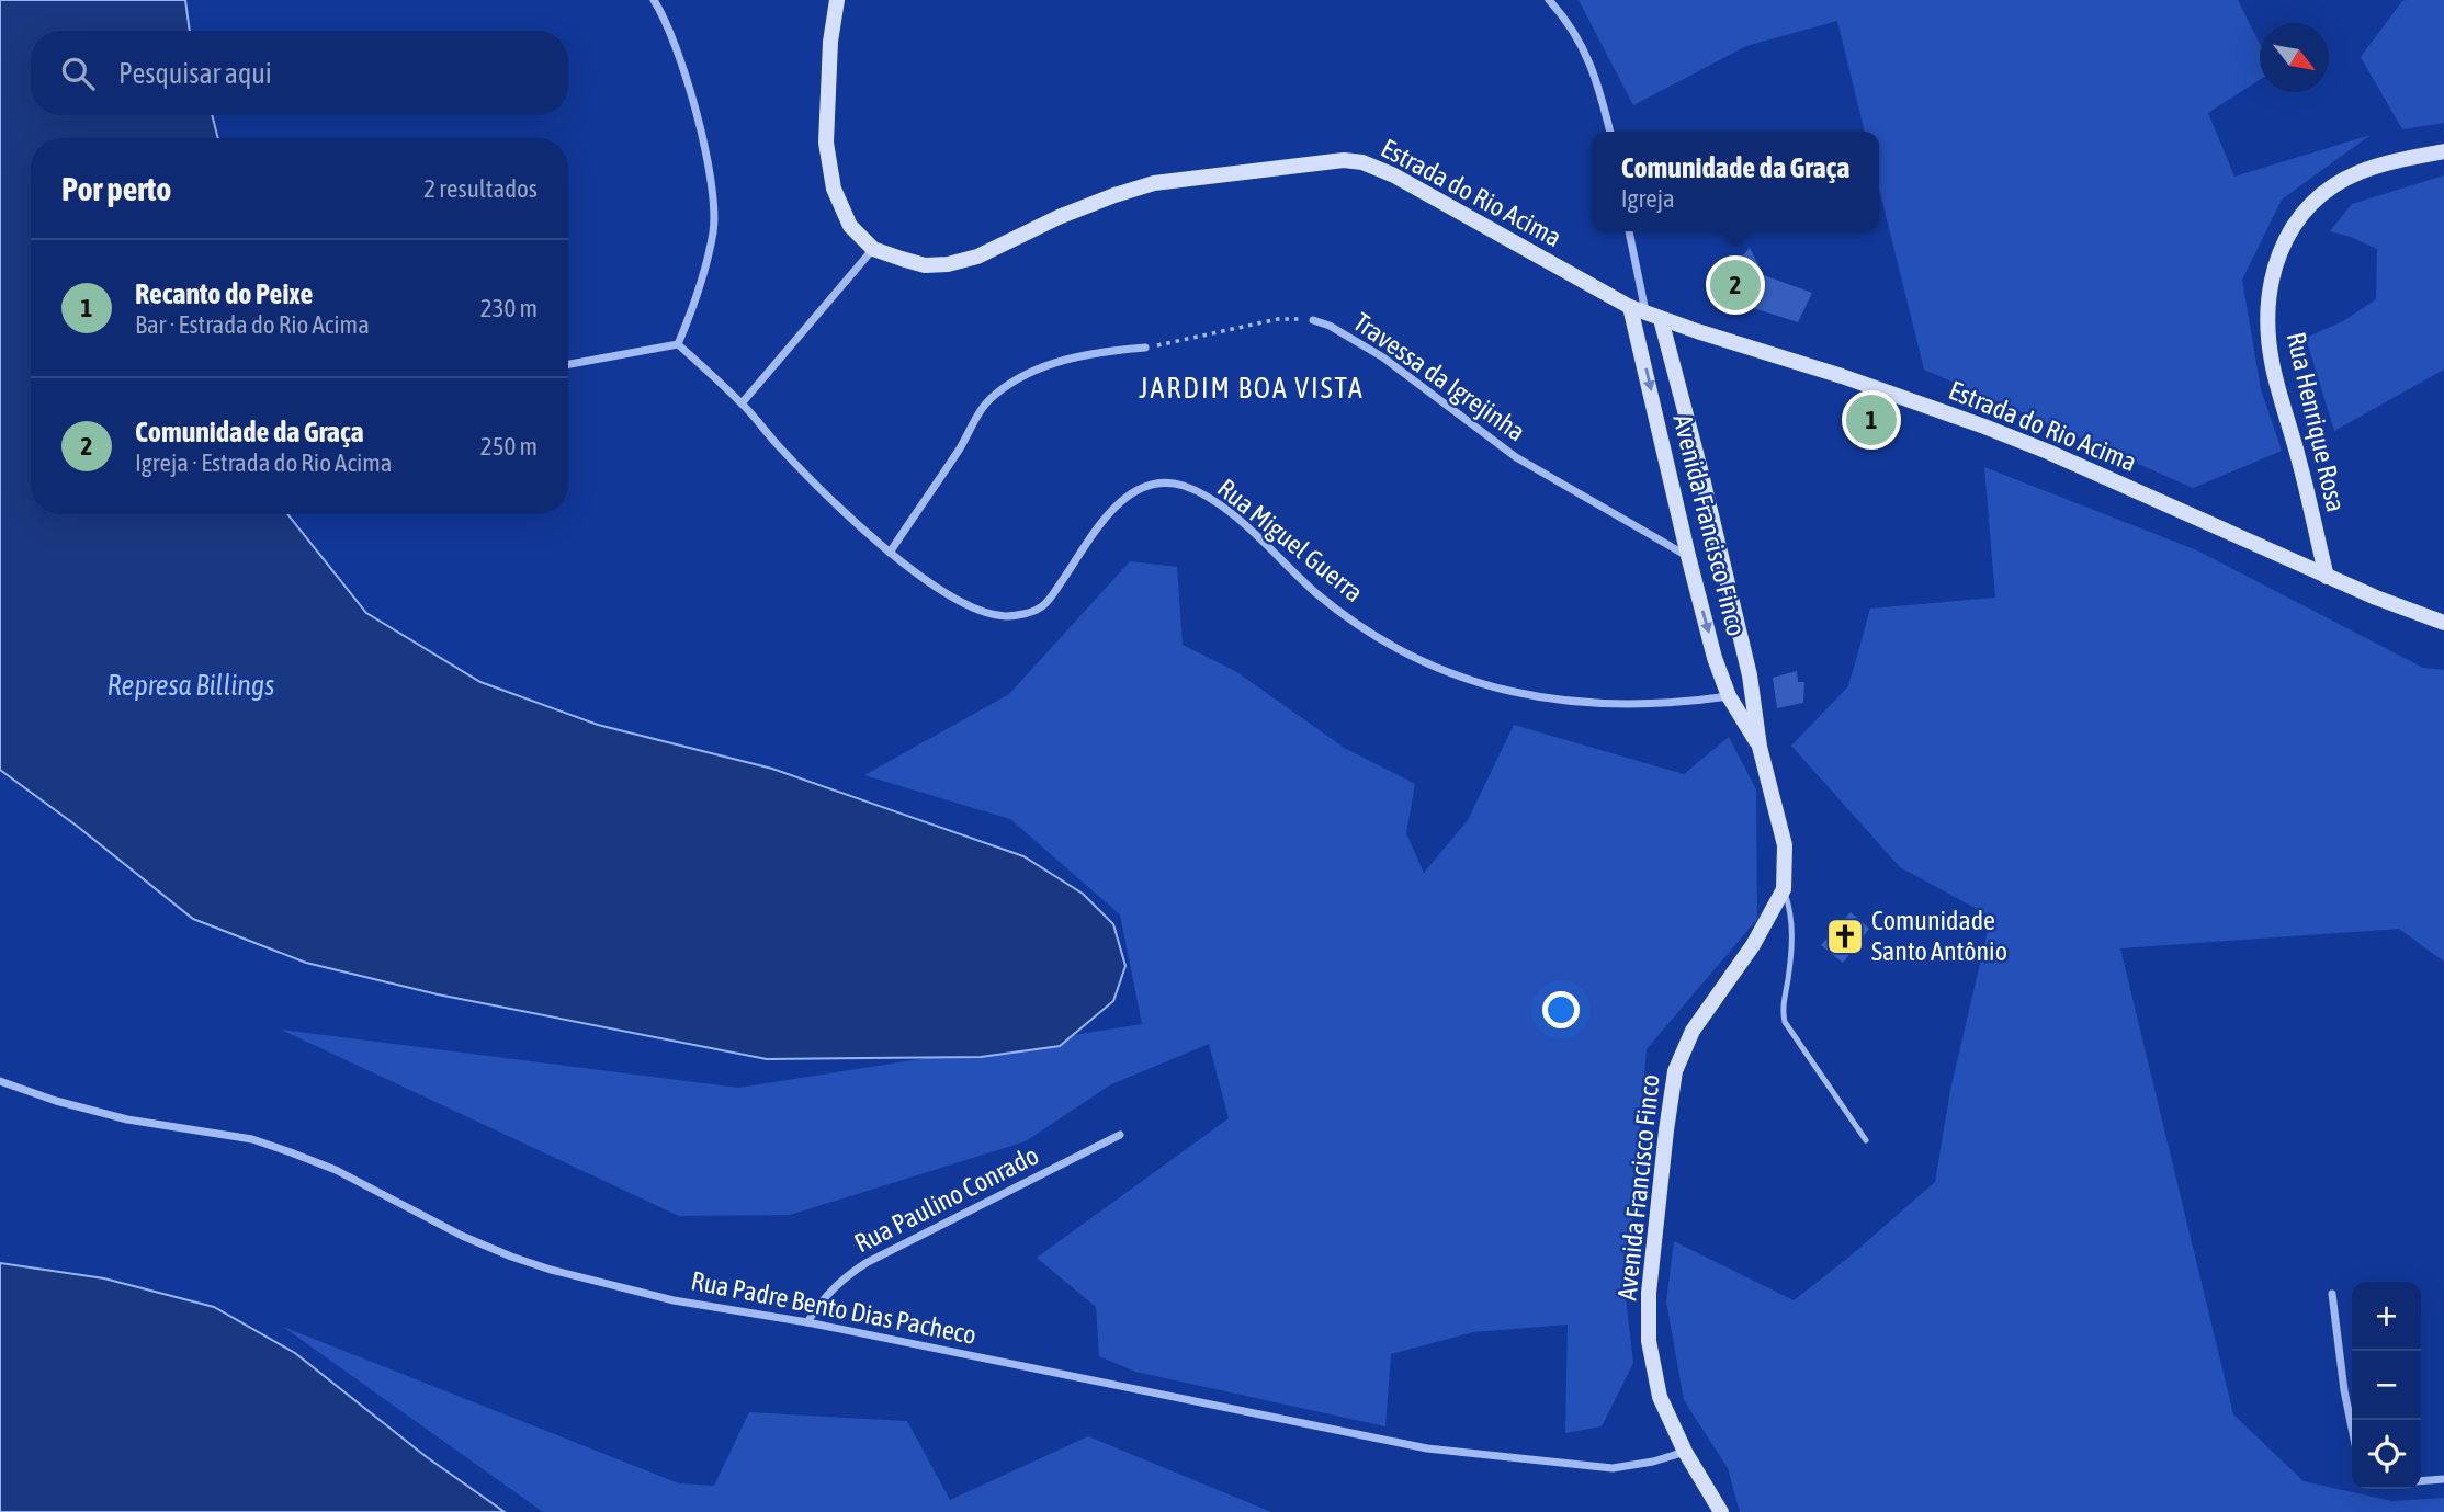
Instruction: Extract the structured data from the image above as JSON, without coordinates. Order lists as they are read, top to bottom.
{
  "streets": {
    "street": [
      "Estrada do Rio Acima",
      "Travessa da Igrejinha",
      "Rua Henrique Rosa",
      "Avenida Francisco Finco",
      "Rua Miguel Guerra",
      "Rua Paulino Conrado",
      "Rua Padre Bento Dias Pacheco"
    ]
  },
  "crossings": [
    ["Estrada do Rio Acima", "Rua Henrique Rosa"],
    ["Estrada do Rio Acima", "Avenida Francisco Finco"],
    ["Travessa da Igrejinha", "Avenida Francisco Finco"],
    ["Avenida Francisco Finco", "Rua Miguel Guerra"],
    ["Avenida Francisco Finco", "Rua Padre Bento Dias Pacheco"],
    ["Rua Paulino Conrado", "Rua Padre Bento Dias Pacheco"]
  ],
  "districts": ["JARDIM BOA VISTA"],
  "water": ["Represa Billings"],
  "places": {
    "church": ["Comunidade Santo Antônio"]
  },
  "north": "bottom right",
  "page": {
    "search": "Pesquisar aqui",
    "popup": ["Comunidade da Graça", "Igreja"],
    "heading": ["Por perto", "2 resultados"],
    "list": [
      {
        "mark": "1",
        "name": "Recanto do Peixe",
        "note": "Bar · Estrada do Rio Acima",
        "value": "230 m"
      },
      {
        "mark": "2",
        "name": "Comunidade da Graça",
        "note": "Igreja · Estrada do Rio Acima",
        "value": "250 m"
      }
    ],
    "pins": ["2", "1"],
    "map_buttons": ["+", "−"]
  }
}
